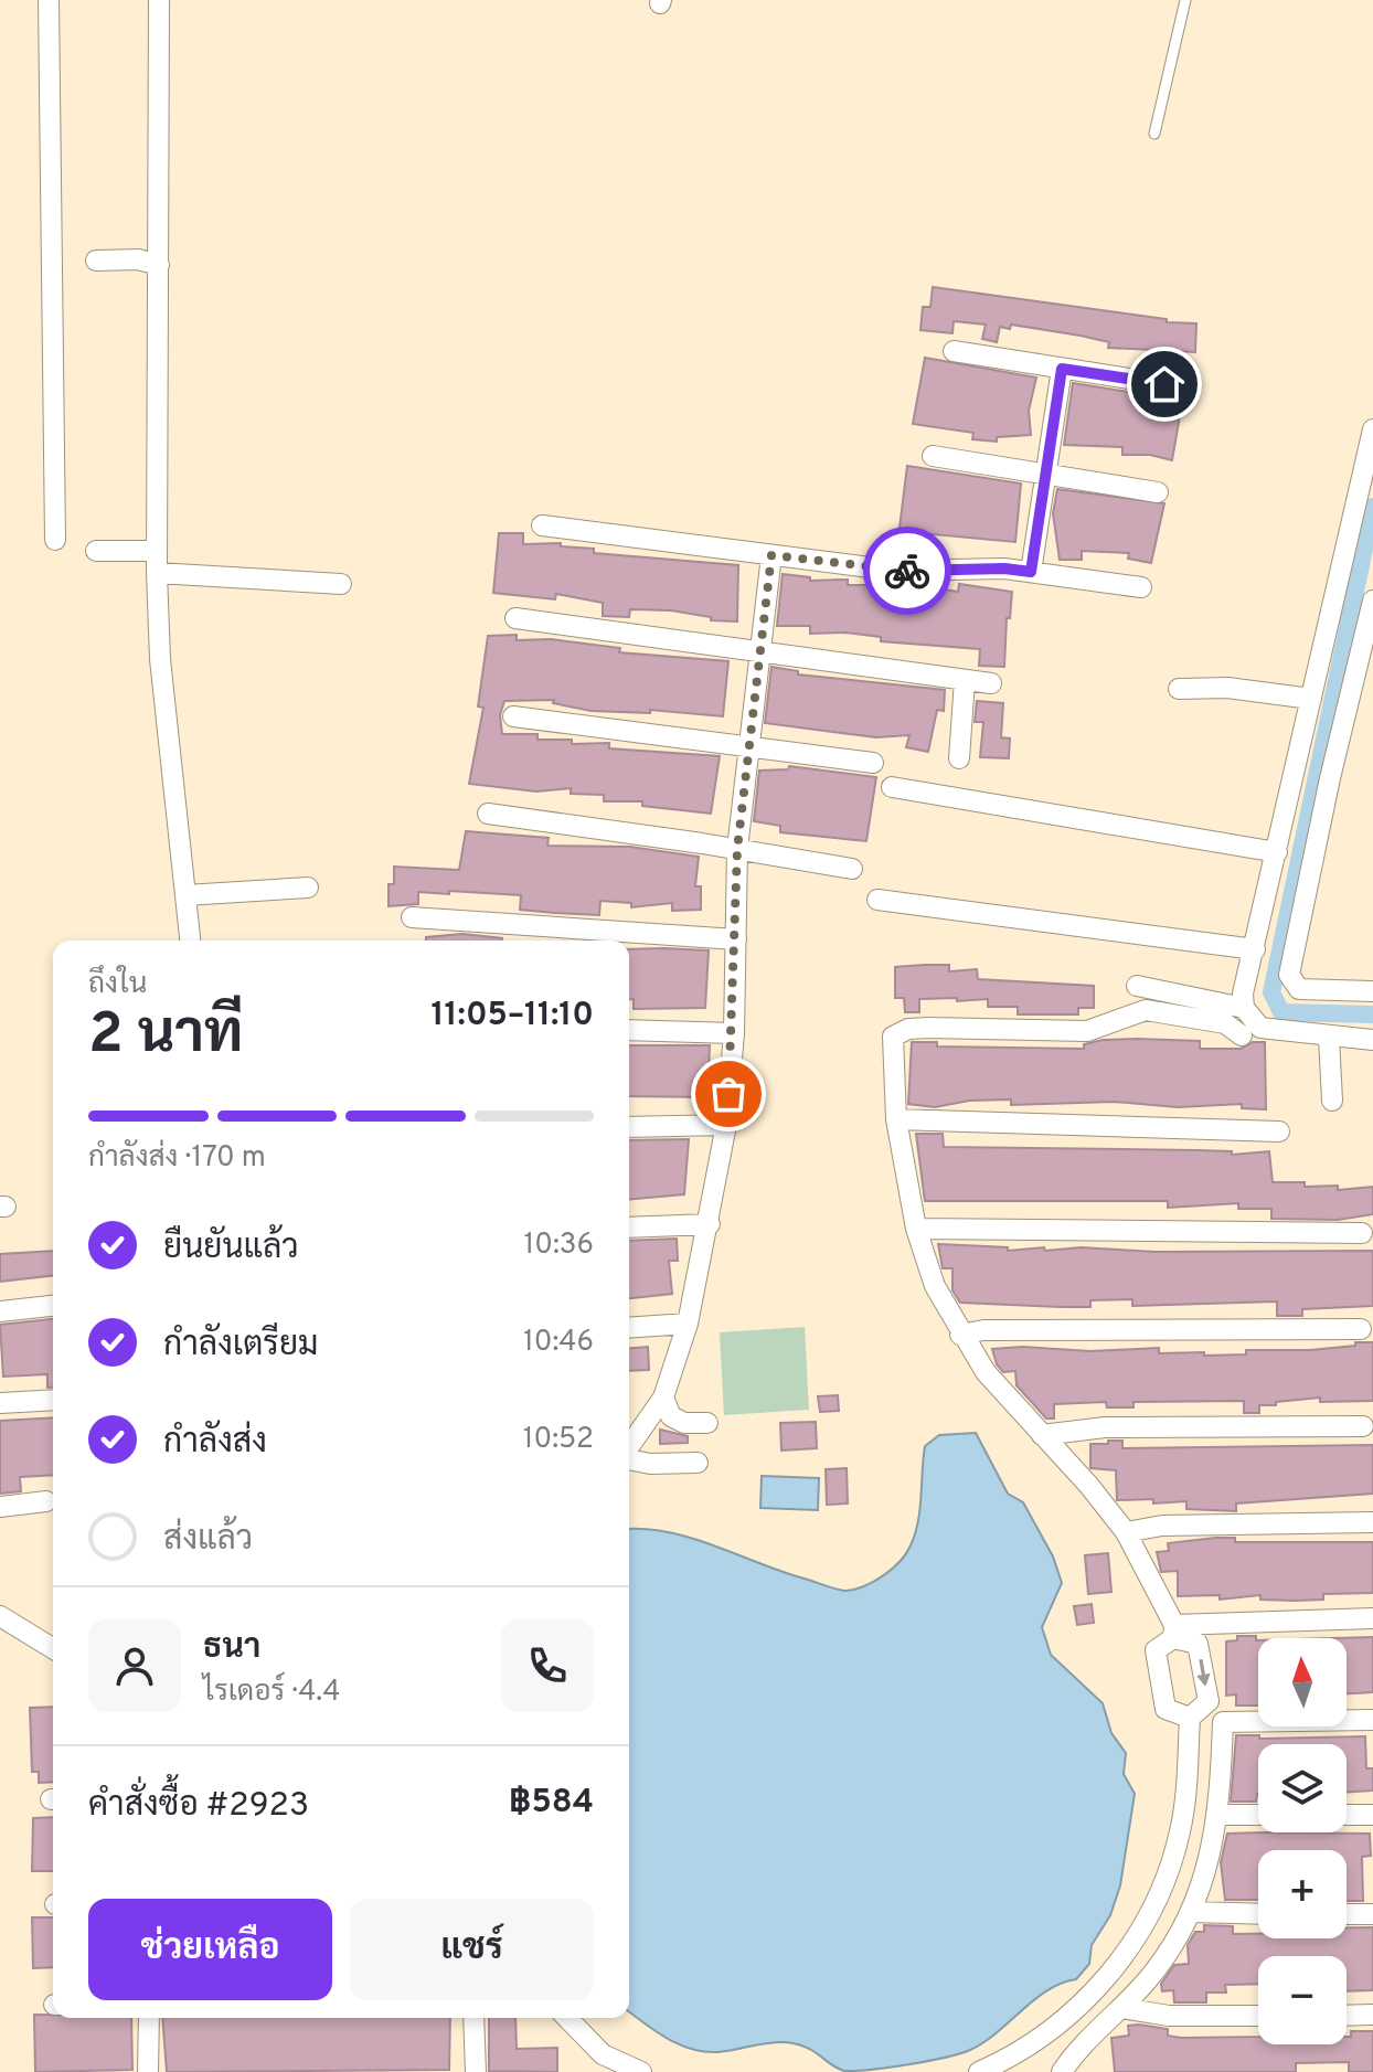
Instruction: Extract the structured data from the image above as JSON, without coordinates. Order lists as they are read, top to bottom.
{
  "north": "top",
  "page": {
    "heading": ["2 นาที", "ถึงใน", "11:05–11:10"],
    "panel": [
      "ธนา",
      "ไรเดอร์ · 4.4",
      "คำสั่งซื้อ #2923",
      "฿584"
    ],
    "bar": "กำลังส่ง · 170 m",
    "list": [
      ["ยืนยันแล้ว", "10:36"],
      ["กำลังเตรียม", "10:46"],
      ["กำลังส่ง", "10:52"],
      "ส่งแล้ว"
    ],
    "map_buttons": ["+", "−"],
    "buttons": ["ช่วยเหลือ", "แชร์"]
  }
}
